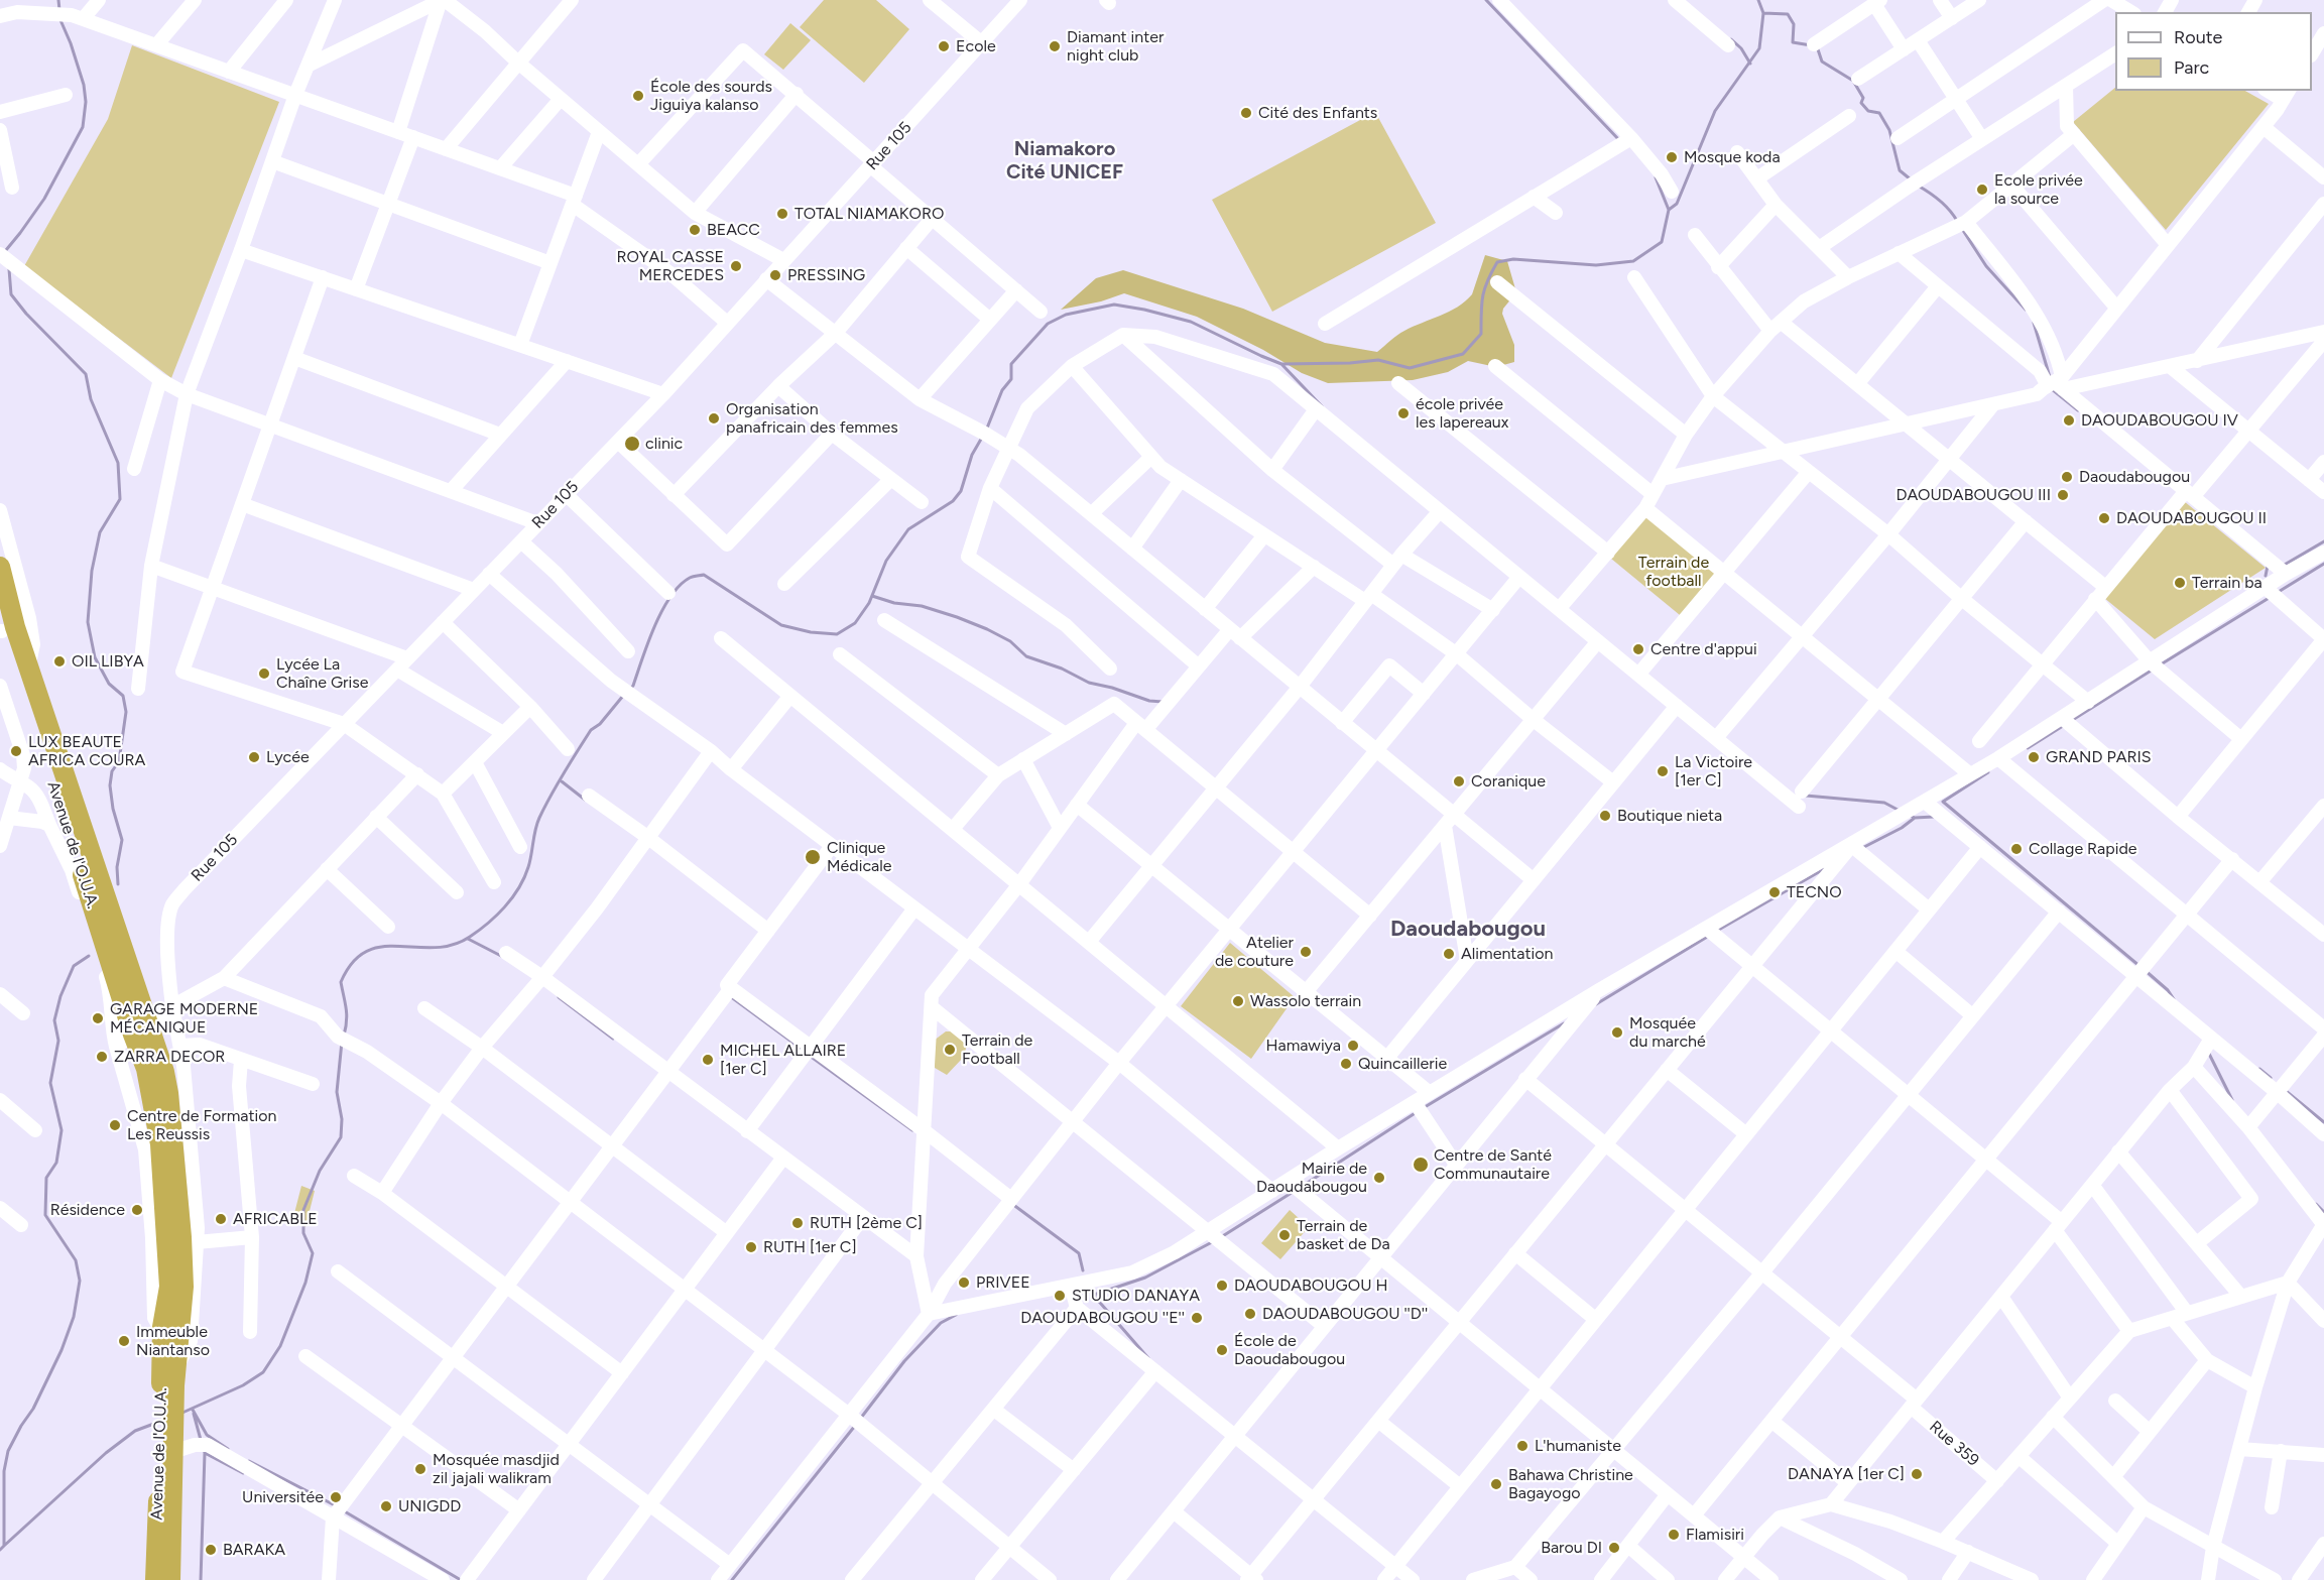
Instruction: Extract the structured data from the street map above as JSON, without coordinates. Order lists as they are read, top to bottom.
{
  "streets": {
    "highway": ["Avenue de l'O.U.A."],
    "street": ["Rue 105", "Rue 359"]
  },
  "crossings": [
    ["Rue 105", "Avenue de l'O.U.A."]
  ],
  "districts": ["Niamakoro Cité UNICEF", "Daoudabougou"],
  "parks": ["Terrain de football"],
  "places": [
    "Ecole",
    "Diamant inter night club",
    "École des sourds Jiguiya kalanso",
    "Cité des Enfants",
    "Mosque koda",
    "Ecole privée la source",
    "TOTAL NIAMAKORO",
    "BEACC",
    "ROYAL CASSE MERCEDES",
    "PRESSING",
    "école privée les lapereaux",
    "Organisation panafricain des femmes",
    "DAOUDABOUGOU IV",
    "clinic",
    "Daoudabougou",
    "DAOUDABOUGOU III",
    "DAOUDABOUGOU II",
    "Terrain ba",
    "Centre d'appui",
    "OIL LIBYA",
    "Lycée La Chaîne Grise",
    "LUX BEAUTE AFRICA COURA",
    "Lycée",
    "GRAND PARIS",
    "La Victoire [1er C]",
    "Coranique",
    "Boutique nieta",
    "Collage Rapide",
    "Clinique Médicale",
    "TECNO",
    "Atelier de couture",
    "Alimentation",
    "Wassolo terrain",
    "GARAGE MODERNE MÉCANIQUE",
    "Mosquée du marché",
    "Hamawiya",
    "Terrain de Football",
    "ZARRA DECOR",
    "MICHEL ALLAIRE [1er C]",
    "Quincaillerie",
    "Centre de Formation Les Reussis",
    "Centre de Santé Communautaire",
    "Mairie de Daoudabougou",
    "Résidence",
    "AFRICABLE",
    "RUTH [2ème C]",
    "Terrain de basket de Da",
    "RUTH [1er C]",
    "PRIVEE",
    "DAOUDABOUGOU H",
    "STUDIO DANAYA",
    "DAOUDABOUGOU ''D''",
    "DAOUDABOUGOU ''E''",
    "Immeuble Niantanso",
    "École de Daoudabougou",
    "L'humaniste",
    "Mosquée masdjid zil jajali walikram",
    "DANAYA [1er C]",
    "Bahawa Christine Bagayogo",
    "Universitée",
    "UNIGDD",
    "Flamisiri",
    "Barou DI",
    "BARAKA"
  ],
  "legend": ["Route", "Parc"]
}
